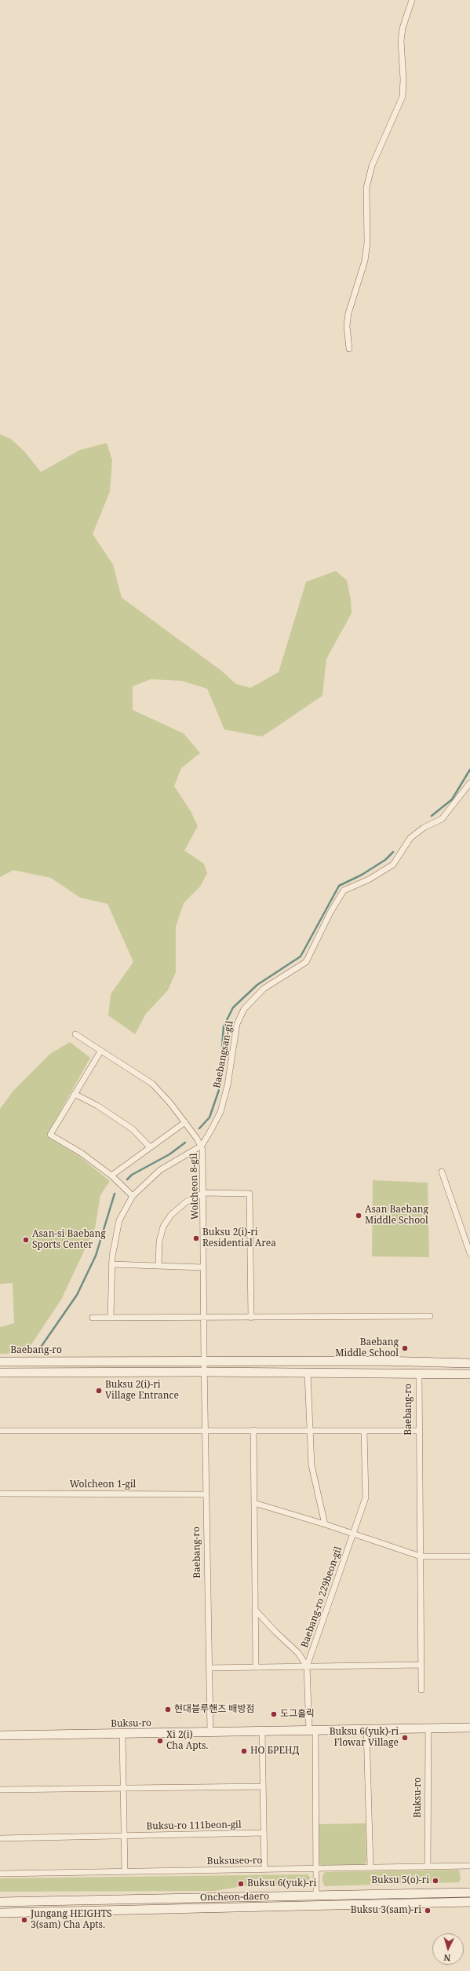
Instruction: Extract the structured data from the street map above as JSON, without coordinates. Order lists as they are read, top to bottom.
{
  "streets": {
    "street": [
      "Baebangsan-gil",
      "Wolcheon 8-gil",
      "Baebang-ro",
      "Wolcheon 1-gil",
      "Baebang-ro 229beon-gil",
      "Buksu-ro",
      "Buksu-ro 111beon-gil",
      "Buksuseo-ro",
      "Oncheon-daero"
    ]
  },
  "crossings": [
    ["Baebangsan-gil", "Wolcheon 8-gil"],
    ["Wolcheon 8-gil", "Baebang-ro"],
    ["Baebang-ro", "Wolcheon 1-gil"],
    ["Baebang-ro", "Buksu-ro"],
    ["Baebang-ro 229beon-gil", "Buksu-ro"],
    ["Buksu-ro", "Buksuseo-ro"]
  ],
  "places": [
    "Asan Baebang Middle School",
    "Buksu 2(i)-ri Residential Area",
    "Asan-si Baebang Sports Center",
    "Baebang Middle School",
    "Buksu 2(i)-ri Village Entrance",
    "현대블루핸즈 배방점",
    "도그홀릭",
    "Buksu 6(yuk)-ri Flowar Village",
    "Xi 2(i) Cha Apts.",
    "НО БРЕНД",
    "Buksu 5(o)-ri",
    "Buksu 6(yuk)-ri",
    "Buksu 3(sam)-ri",
    "Jungang HEIGHTS 3(sam) Cha Apts."
  ],
  "north": "bottom"
}
